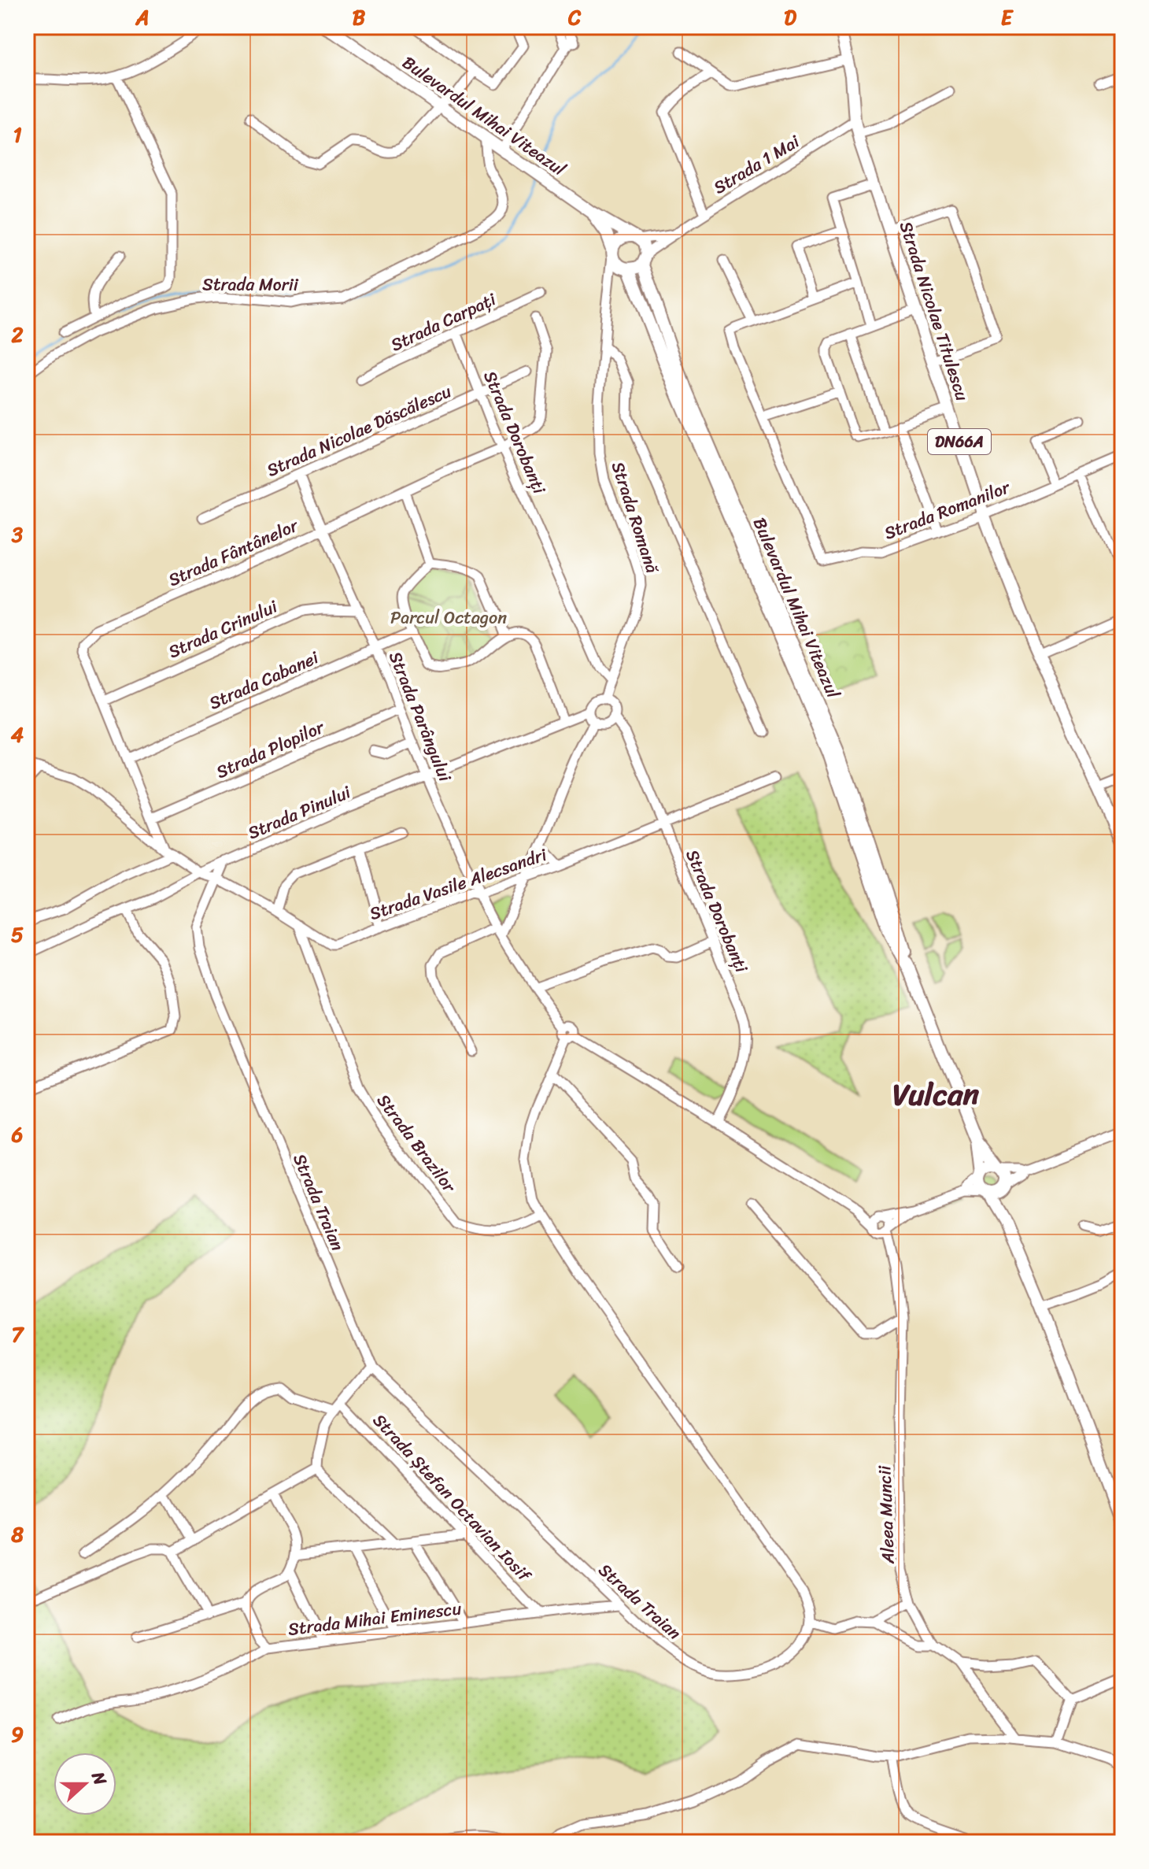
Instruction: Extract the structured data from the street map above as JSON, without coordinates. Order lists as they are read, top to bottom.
{
  "streets": {
    "main road": ["Bulevardul Mihai Viteazul", "Strada Nicolae Titulescu", "DN66A"],
    "street": [
      "Strada 1 Mai",
      "Strada Morii",
      "Strada Carpați",
      "Strada Nicolae Dăscălescu",
      "Strada Dorobanți",
      "Strada Romanilor",
      "Strada Romană",
      "Strada Fântânelor",
      "Strada Crinului",
      "Strada Cabanei",
      "Strada Parângului",
      "Strada Plopilor",
      "Strada Pinului",
      "Strada Vasile Alecsandri",
      "Strada Brazilor",
      "Strada Traian",
      "Strada Ștefan Octavian Iosif",
      "Aleea Muncii",
      "Strada Mihai Eminescu"
    ]
  },
  "crossings": [
    ["Bulevardul Mihai Viteazul", "Strada 1 Mai"],
    ["Bulevardul Mihai Viteazul", "Strada Morii"],
    ["Bulevardul Mihai Viteazul", "Strada Romană"],
    ["Strada 1 Mai", "Strada Nicolae Titulescu"],
    ["Strada 1 Mai", "Strada Romană"],
    ["Strada Nicolae Titulescu", "Strada Romanilor"],
    ["Strada Carpați", "Strada Dorobanți"],
    ["Strada Nicolae Dăscălescu", "Strada Dorobanți"],
    ["Strada Nicolae Dăscălescu", "Strada Parângului"],
    ["Strada Dorobanți", "Strada Romană"],
    ["Strada Dorobanți", "Strada Fântânelor"],
    ["Strada Dorobanți", "Strada Pinului"],
    ["Strada Dorobanți", "Strada Vasile Alecsandri"],
    ["Strada Romană", "Strada Pinului"],
    ["Strada Fântânelor", "Strada Crinului"],
    ["Strada Fântânelor", "Strada Cabanei"],
    ["Strada Fântânelor", "Strada Parângului"],
    ["Strada Fântânelor", "Strada Plopilor"],
    ["Strada Fântânelor", "Strada Vasile Alecsandri"],
    ["Strada Crinului", "Strada Parângului"],
    ["Strada Cabanei", "Strada Parângului"],
    ["Strada Parângului", "Strada Plopilor"],
    ["Strada Parângului", "Strada Pinului"],
    ["Strada Parângului", "Strada Vasile Alecsandri"],
    ["Strada Pinului", "Strada Vasile Alecsandri"],
    ["Strada Pinului", "Strada Traian"],
    ["Strada Vasile Alecsandri", "Strada Brazilor"],
    ["Strada Vasile Alecsandri", "Strada Traian"],
    ["Strada Traian", "Strada Mihai Eminescu"],
    ["Strada Ștefan Octavian Iosif", "Strada Mihai Eminescu"]
  ],
  "districts": ["Vulcan"],
  "parks": ["Parcul Octagon"],
  "north": "right",
  "grid": {
    "columns": [
      "A",
      "B",
      "C",
      "D",
      "E"
    ],
    "rows": [
      "1",
      "2",
      "3",
      "4",
      "5",
      "6",
      "7",
      "8",
      "9"
    ]
  }
}
